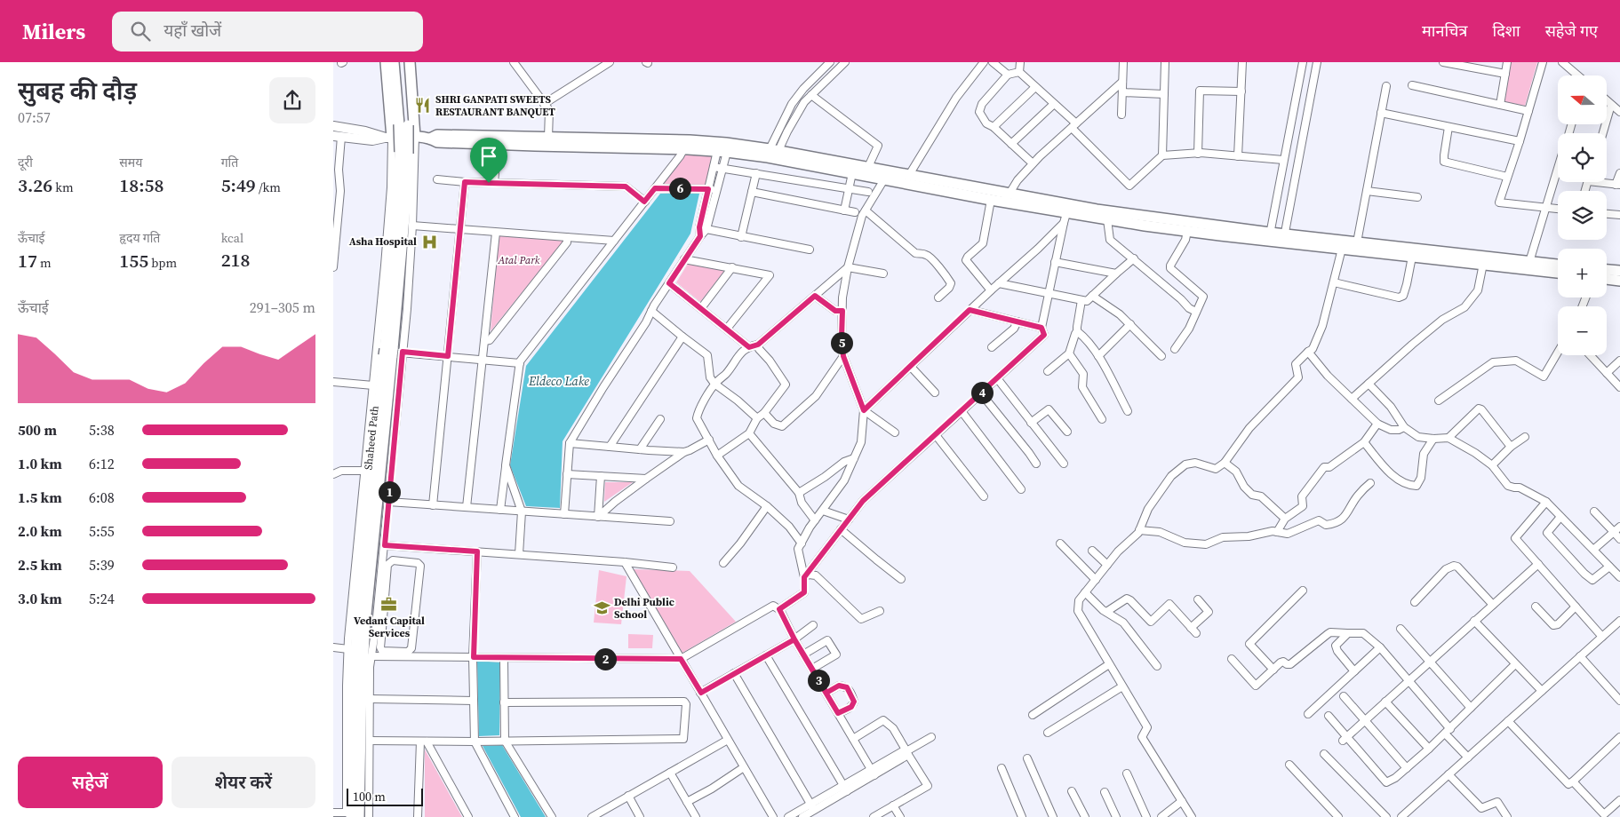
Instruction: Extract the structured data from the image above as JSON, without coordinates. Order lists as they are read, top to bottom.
{
  "streets": {
    "highway": ["Shaheed Path"]
  },
  "water": ["Eldeco Lake"],
  "parks": ["Atal Park"],
  "places": {
    "restaurant": ["SHRI GANPATI SWEETS RESTAURANT BANQUET"],
    "hospital": ["Asha Hospital"],
    "office": ["Vedant Capital Services"],
    "school or university": ["Delhi Public School"]
  },
  "scale_bar": "100 m",
  "north": "left",
  "page": {
    "header": "Milers",
    "search": "यहाँ खोजें",
    "nav": ["मानचित्र", "दिशा", "सहेजे गए"],
    "heading": ["सुबह की दौड़", "07:57"],
    "map_buttons": ["+", "−"],
    "stats": [
      ["दूरी", "3.26 km"],
      ["समय", "18:58"],
      ["गति", "5:49 /km"],
      ["ऊँचाई", "17 m"],
      ["हृदय गति", "155 bpm"],
      ["kcal", "218"]
    ],
    "pins": [
      "6",
      "5",
      "4",
      "1",
      "2",
      "3"
    ],
    "chart": ["ऊँचाई", "291–305 m"],
    "list": [
      {
        "name": "500 m",
        "note": "5:38"
      },
      {
        "name": "1.0 km",
        "note": "6:12"
      },
      {
        "name": "1.5 km",
        "note": "6:08"
      },
      {
        "name": "2.0 km",
        "note": "5:55"
      },
      {
        "name": "2.5 km",
        "note": "5:39"
      },
      {
        "name": "3.0 km",
        "note": "5:24"
      }
    ],
    "buttons": ["सहेजें", "शेयर करें"],
    "scale": "100 m"
  }
}
